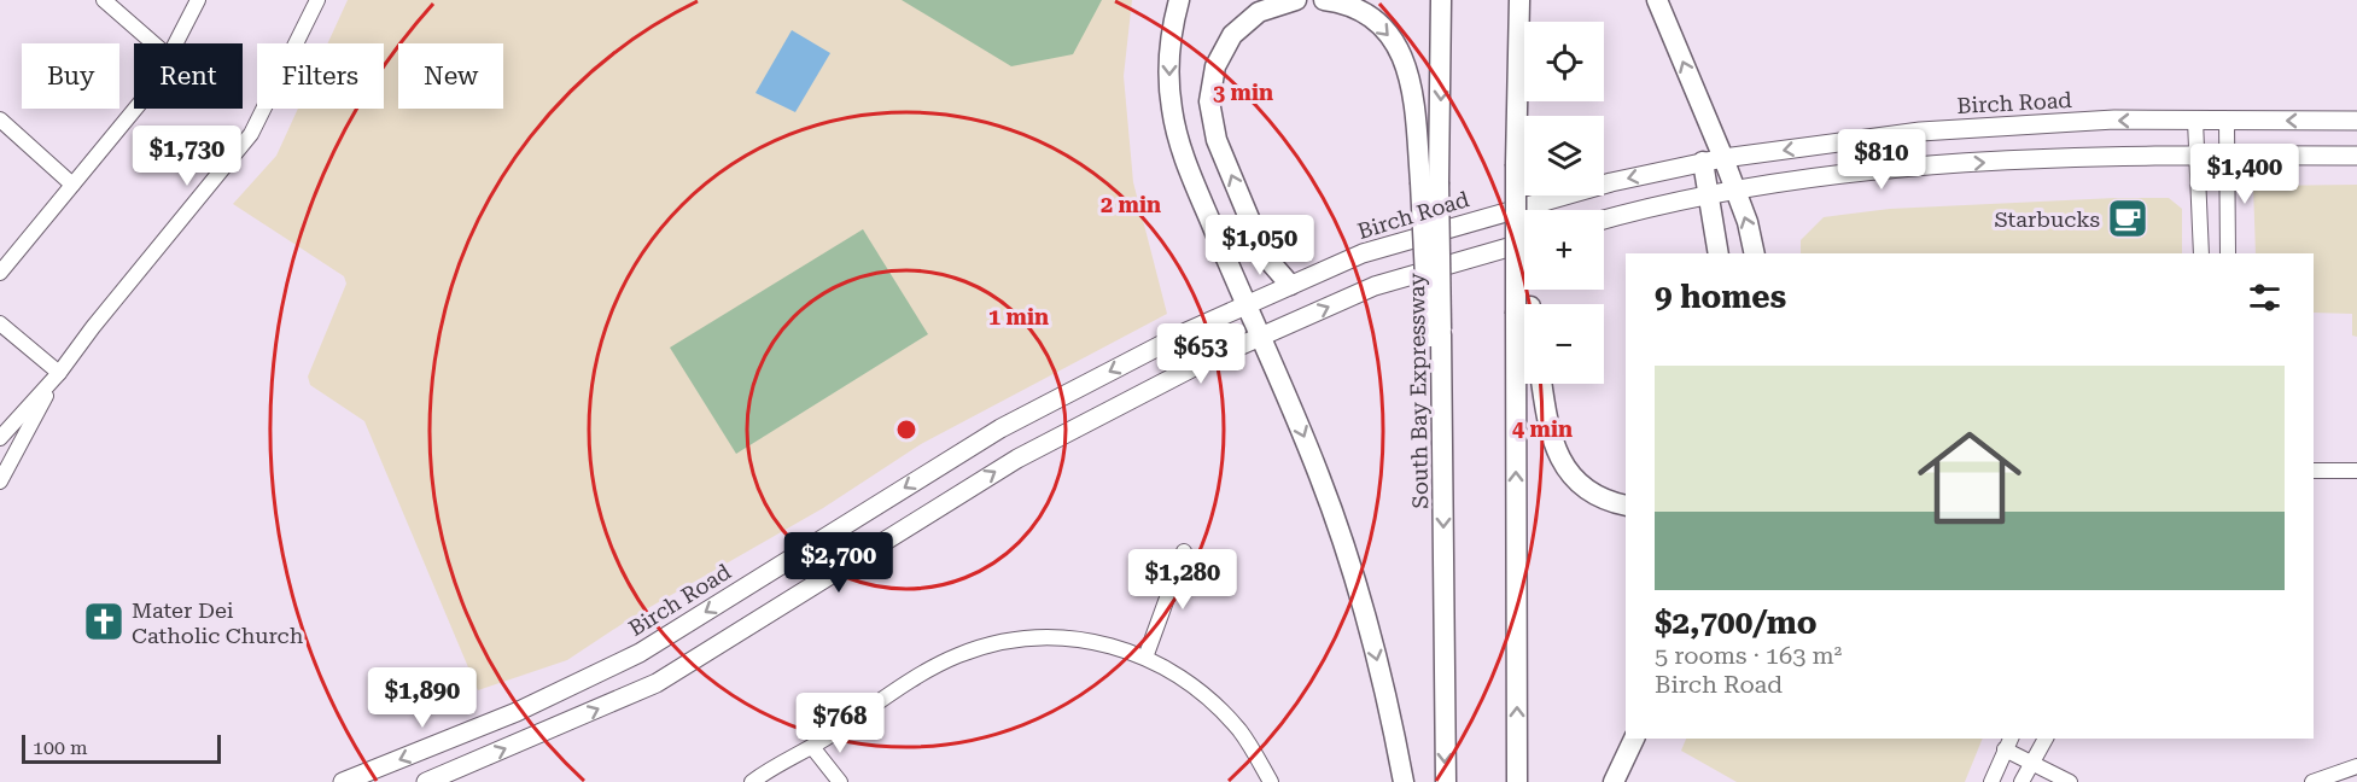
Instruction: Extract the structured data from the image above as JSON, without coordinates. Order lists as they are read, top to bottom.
{
  "streets": {
    "highway": ["South Bay Expressway"],
    "main road": ["Birch Road"]
  },
  "places": {
    "cafe": ["Starbucks"],
    "church": ["Mater Dei Catholic Church"]
  },
  "scale_bar": "100 m",
  "page": {
    "map_buttons": ["+", "−"],
    "chip": [
      "Buy",
      "Rent",
      "Filters",
      "New"
    ],
    "price": [
      "$1,730",
      "$810",
      "$1,400",
      "$1,050",
      "$653",
      "$2,700",
      "$1,280",
      "$1,890",
      "$768"
    ],
    "heading": "9 homes",
    "list": [
      {
        "name": "$2,700/mo",
        "note": "5 rooms · 163 m² · Birch Road"
      }
    ],
    "scale": "100 m"
  },
  "rings": [
    "3 min",
    "2 min",
    "1 min",
    "4 min"
  ]
}
